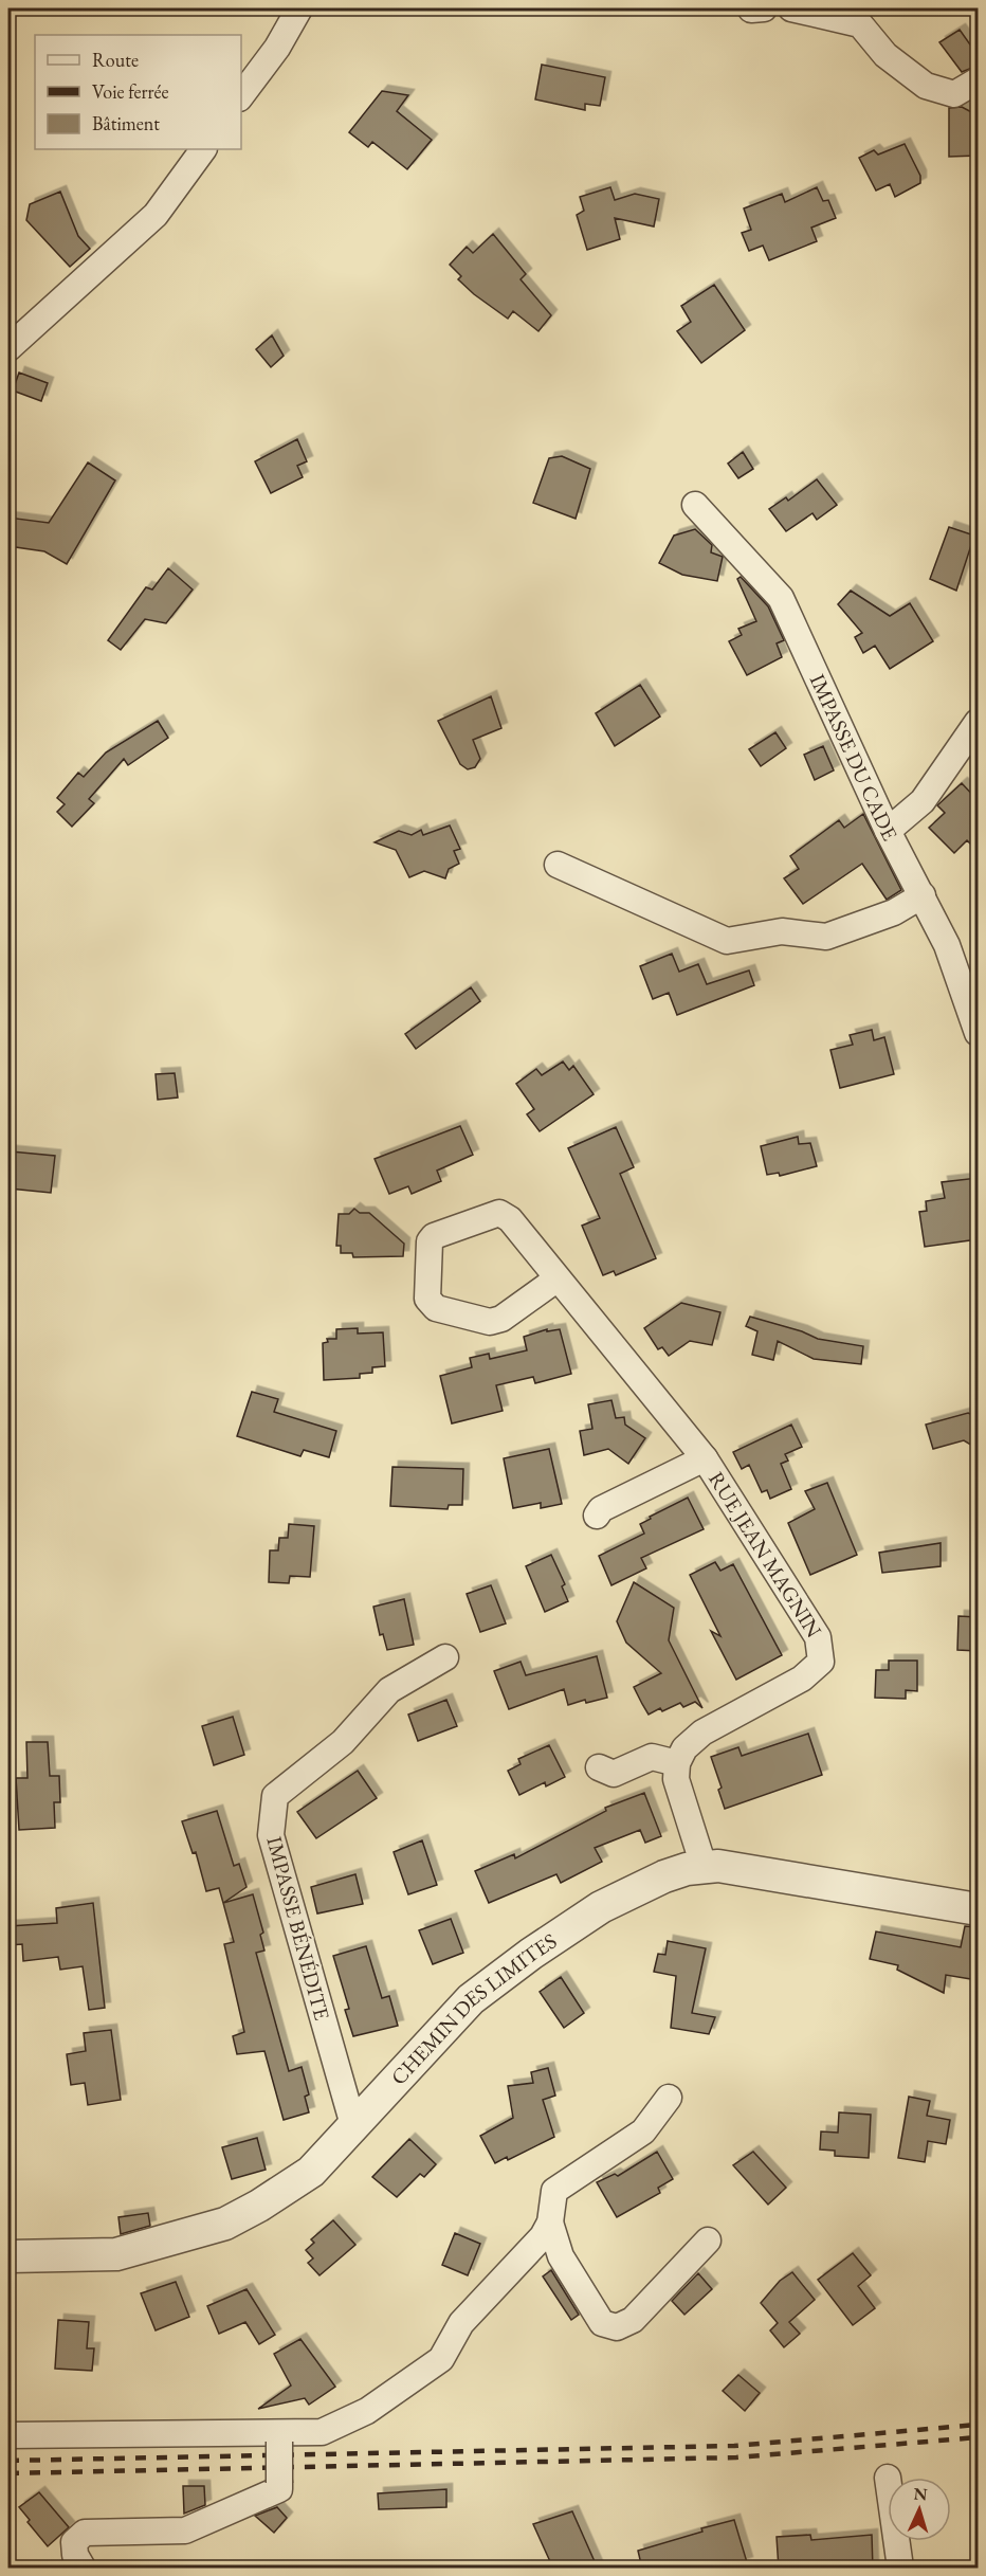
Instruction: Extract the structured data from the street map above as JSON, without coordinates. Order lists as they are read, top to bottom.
{
  "streets": {
    "street": [
      "IMPASSE DU CADE",
      "RUE JEAN MAGNIN",
      "IMPASSE BÉNÉDITE",
      "CHEMIN DES LIMITES"
    ]
  },
  "crossings": [
    ["IMPASSE BÉNÉDITE", "CHEMIN DES LIMITES"]
  ],
  "legend": ["Route", "Voie ferrée", "Bâtiment"],
  "north": "top"
}
